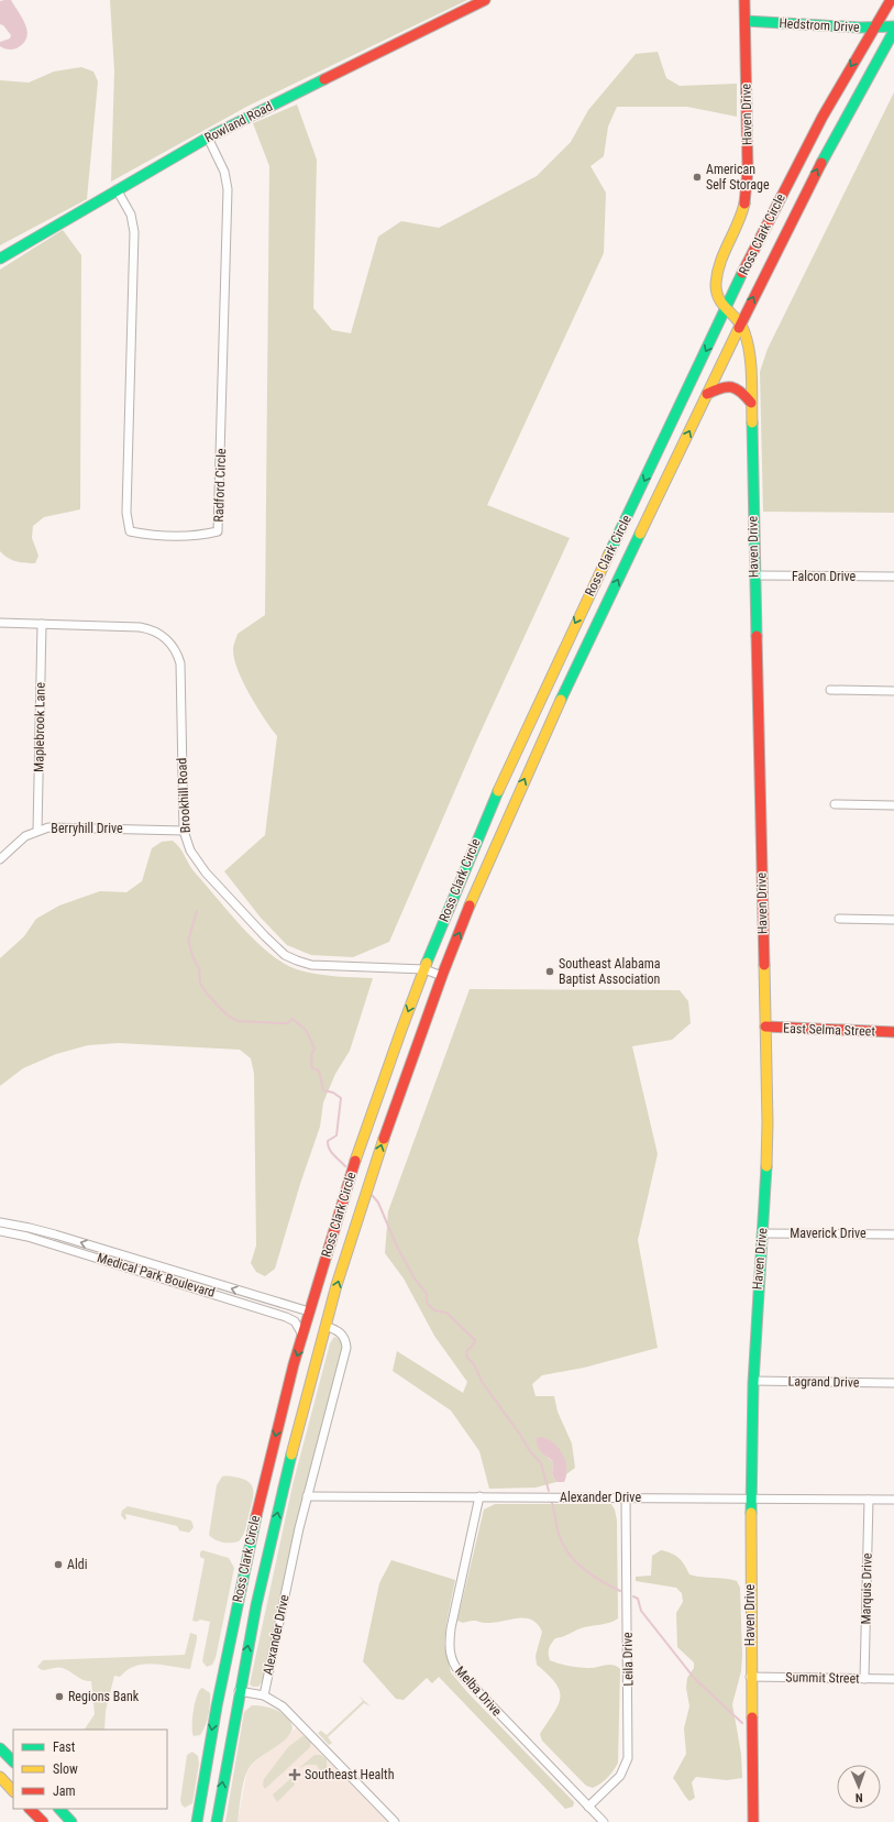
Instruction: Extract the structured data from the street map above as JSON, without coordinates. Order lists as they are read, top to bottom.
{
  "streets": {
    "main road": [
      "Hedstrom Drive",
      "Haven Drive",
      "Rowland Road",
      "Ross Clark Circle",
      "East Selma Street"
    ],
    "street": [
      "Radford Circle",
      "Falcon Drive",
      "Maplebrook Lane",
      "Brookhill Road",
      "Berryhill Drive",
      "Maverick Drive",
      "Medical Park Boulevard",
      "Lagrand Drive",
      "Alexander Drive",
      "Marquis Drive",
      "Leila Drive",
      "Summit Street",
      "Melba Drive"
    ]
  },
  "crossings": [
    ["Hedstrom Drive", "Haven Drive"],
    ["Hedstrom Drive", "Ross Clark Circle"],
    ["Haven Drive", "Ross Clark Circle"],
    ["Haven Drive", "Falcon Drive"],
    ["Haven Drive", "East Selma Street"],
    ["Haven Drive", "Maverick Drive"],
    ["Haven Drive", "Lagrand Drive"],
    ["Haven Drive", "Alexander Drive"],
    ["Haven Drive", "Summit Street"],
    ["Rowland Road", "Radford Circle"],
    ["Ross Clark Circle", "Brookhill Road"],
    ["Ross Clark Circle", "Medical Park Boulevard"],
    ["Ross Clark Circle", "Alexander Drive"],
    ["Maplebrook Lane", "Brookhill Road"],
    ["Maplebrook Lane", "Berryhill Drive"],
    ["Brookhill Road", "Berryhill Drive"],
    ["Alexander Drive", "Marquis Drive"],
    ["Alexander Drive", "Leila Drive"],
    ["Alexander Drive", "Melba Drive"],
    ["Marquis Drive", "Summit Street"],
    ["Leila Drive", "Melba Drive"]
  ],
  "places": {
    "other": [
      "American Self Storage",
      "Southeast Alabama Baptist Association",
      "Aldi",
      "Regions Bank"
    ],
    "health": ["Southeast Health"]
  },
  "legend": ["Fast", "Slow", "Jam"],
  "north": "bottom"
}
